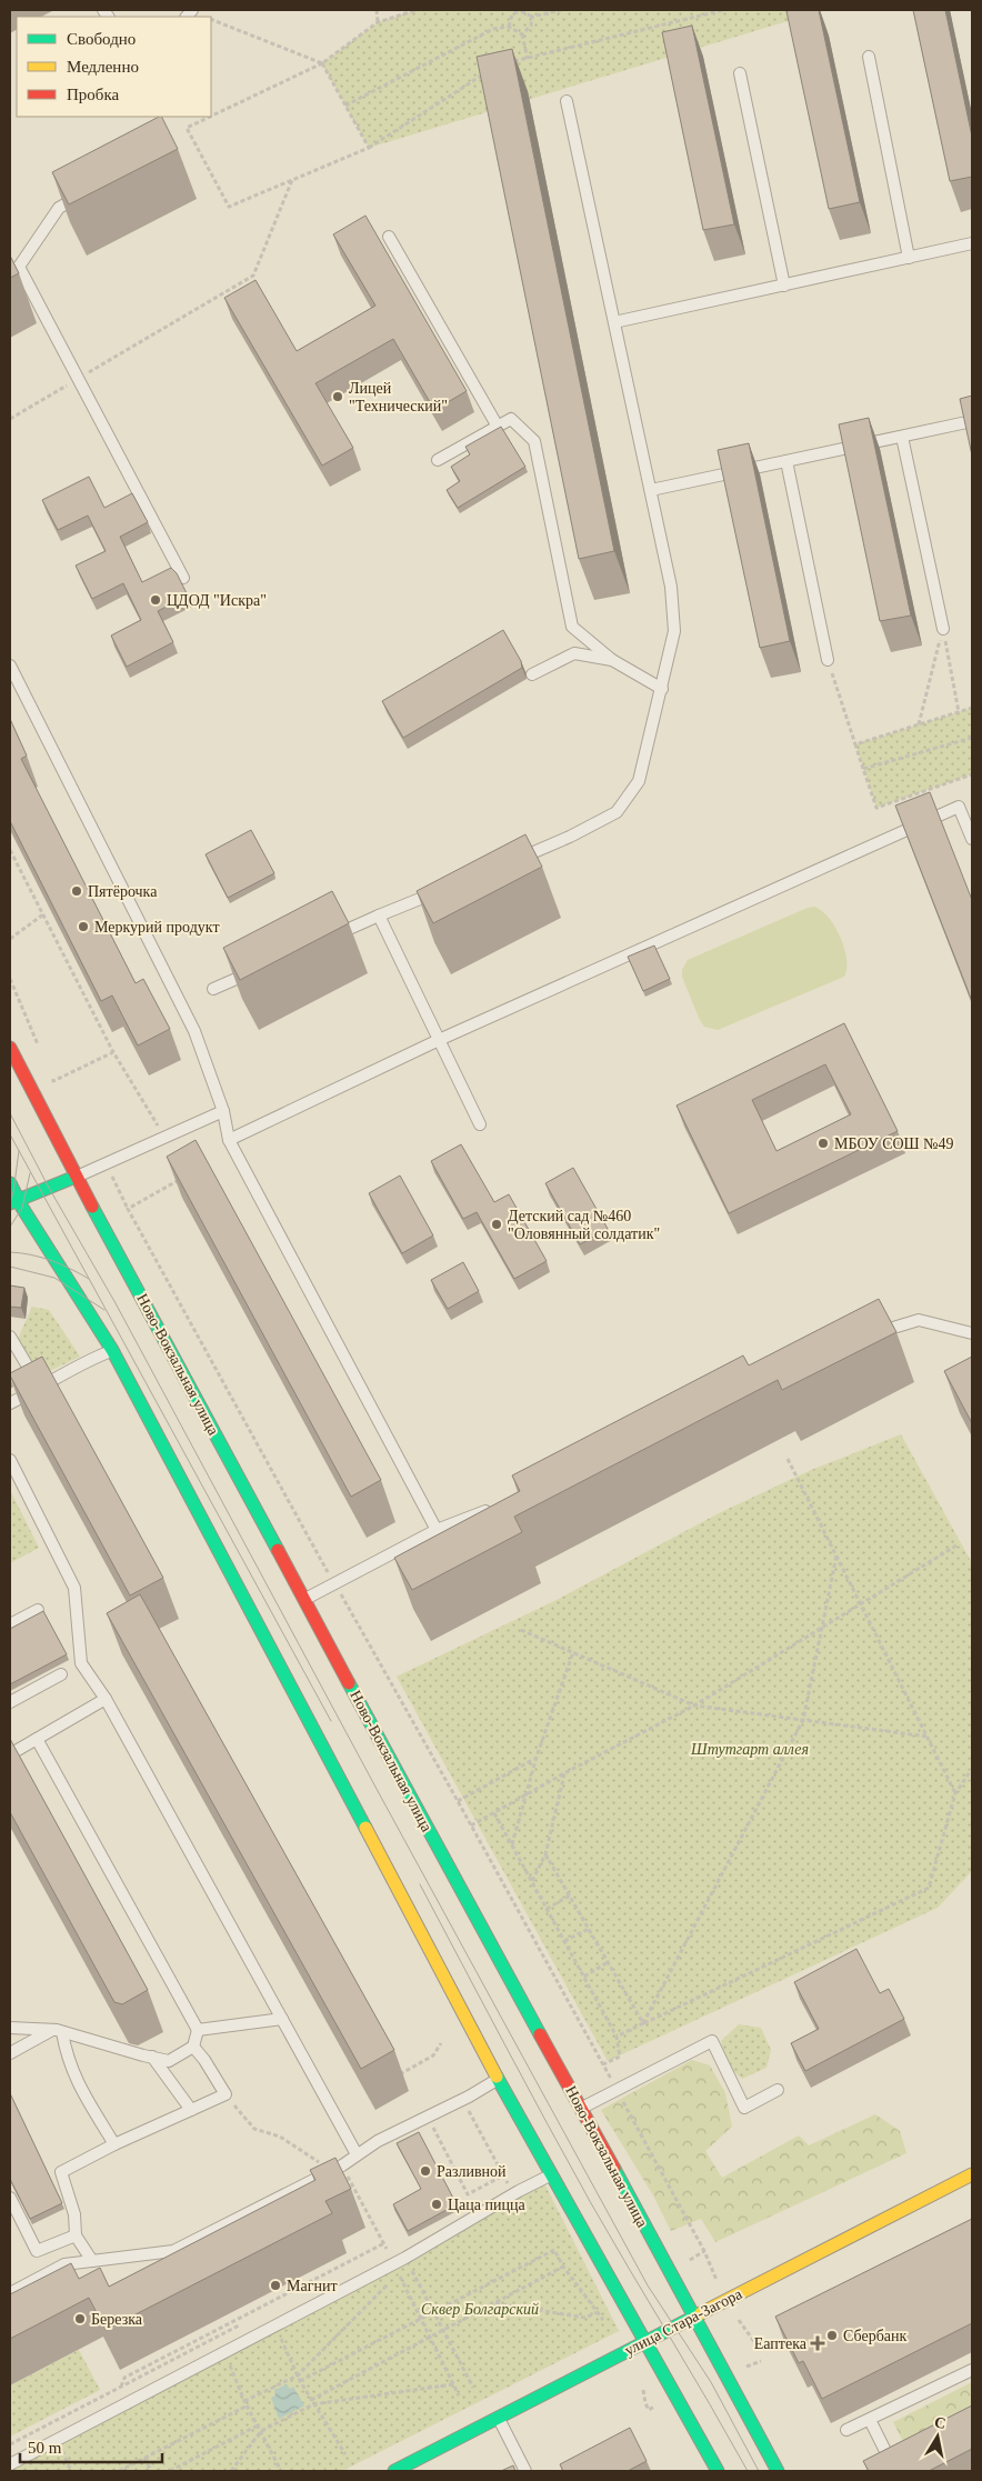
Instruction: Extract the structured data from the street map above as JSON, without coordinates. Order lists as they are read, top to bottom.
{
  "streets": {
    "main road": ["Ново-Вокзальная улица", "улица Стара-Загора"]
  },
  "crossings": [
    ["Ново-Вокзальная улица", "улица Стара-Загора"]
  ],
  "parks": ["Штутгарт аллея", "Сквер Болгарский"],
  "places": {
    "other": [
      "Лицей \"Технический\"",
      "ЦДОД \"Искра\"",
      "Пятёрочка",
      "Меркурий продукт",
      "МБОУ СОШ №49",
      "Детский сад №460 \"Оловянный солдатик\"",
      "Разливной",
      "Цаца пицца",
      "Магнит",
      "Березка",
      "Сбербанк"
    ],
    "health": ["Еаптека"]
  },
  "legend": ["Свободно", "Медленно", "Пробка"],
  "scale_bar": "50 m",
  "north": "top"
}
